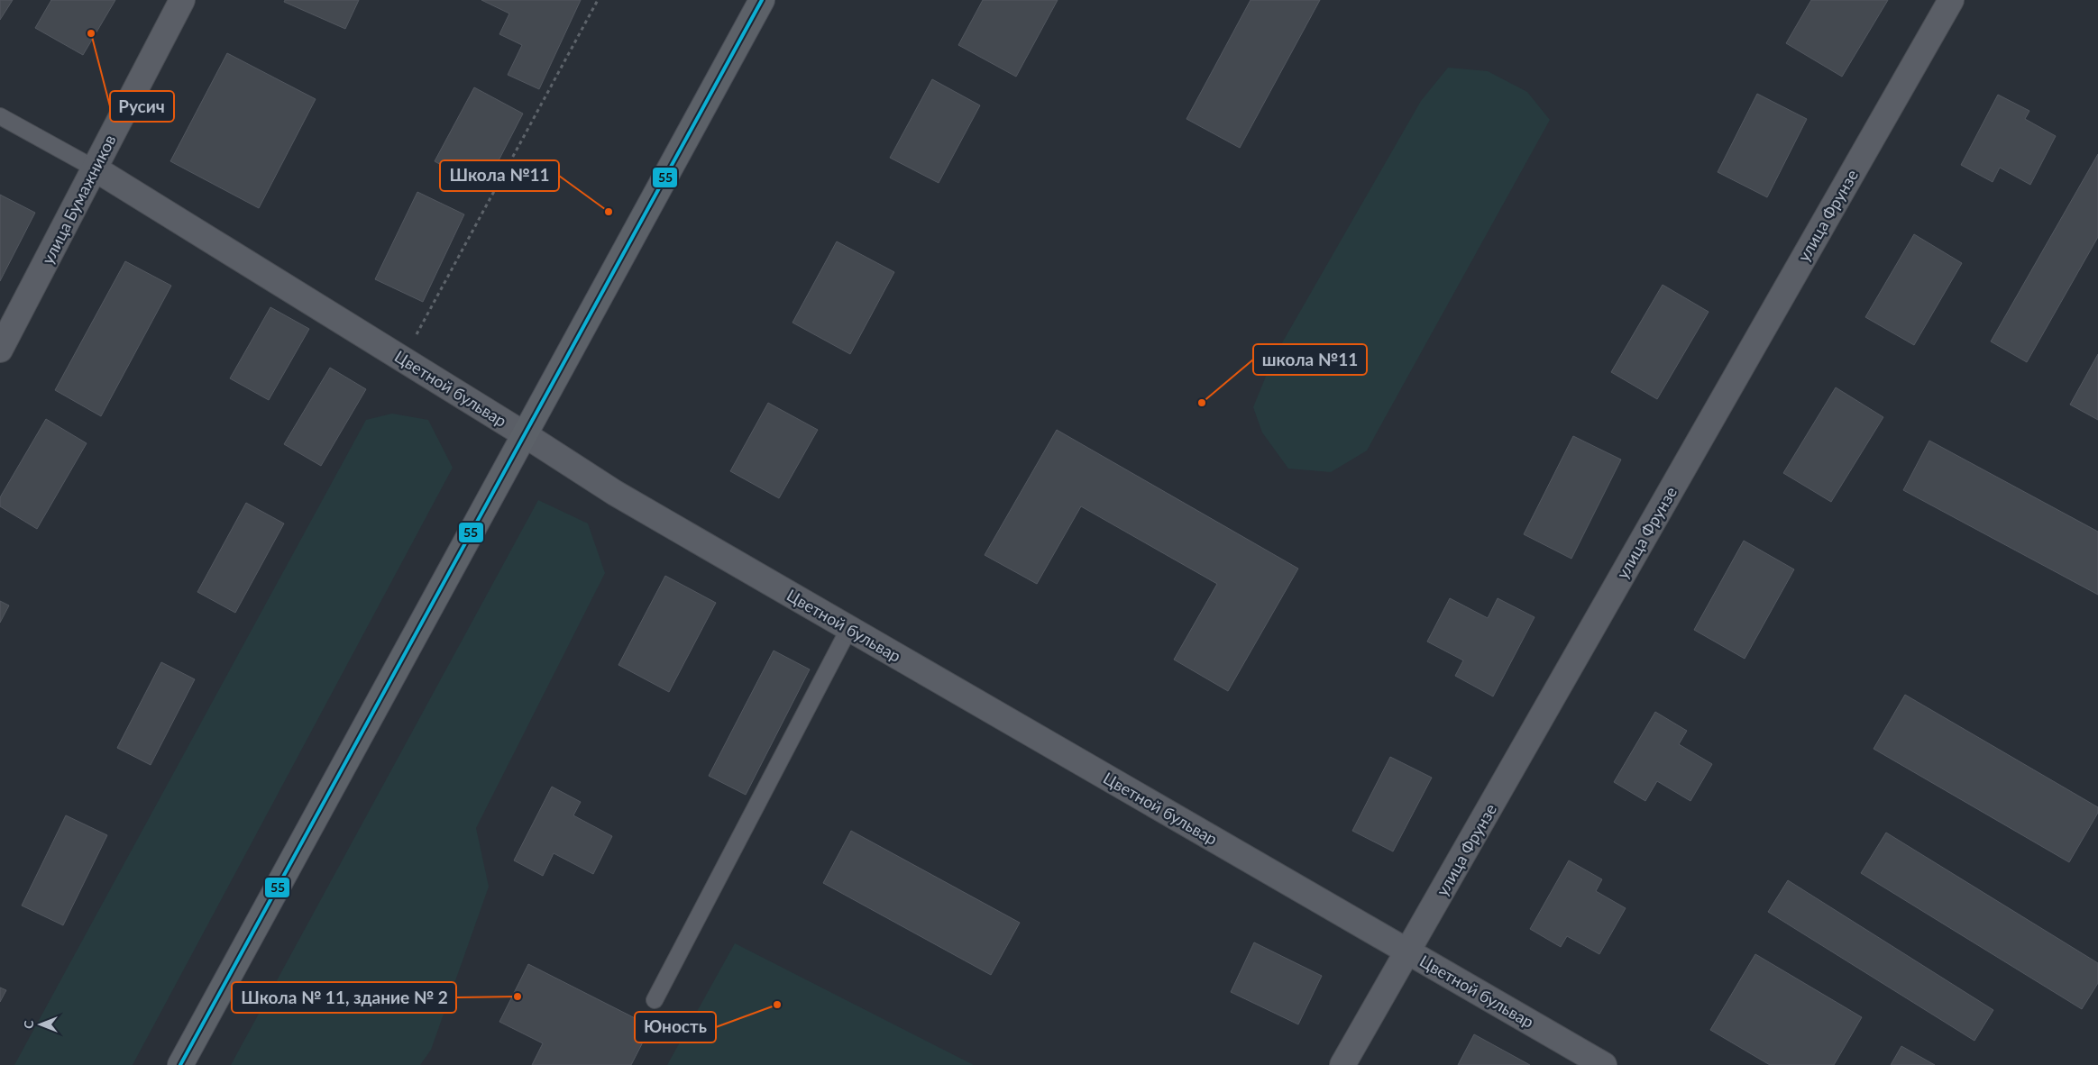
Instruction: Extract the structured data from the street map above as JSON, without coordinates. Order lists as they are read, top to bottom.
{
  "streets": {
    "street": ["улица Бумажников", "улица Фрунзе", "Цветной бульвар"]
  },
  "crossings": [
    ["улица Бумажников", "Цветной бульвар"],
    ["улица Фрунзе", "Цветной бульвар"]
  ],
  "places": [
    "Русич",
    "Школа №11",
    "школа №11",
    "Школа № 11, здание № 2",
    "Юность"
  ],
  "lines": ["transit line 55"],
  "north": "left"
}
